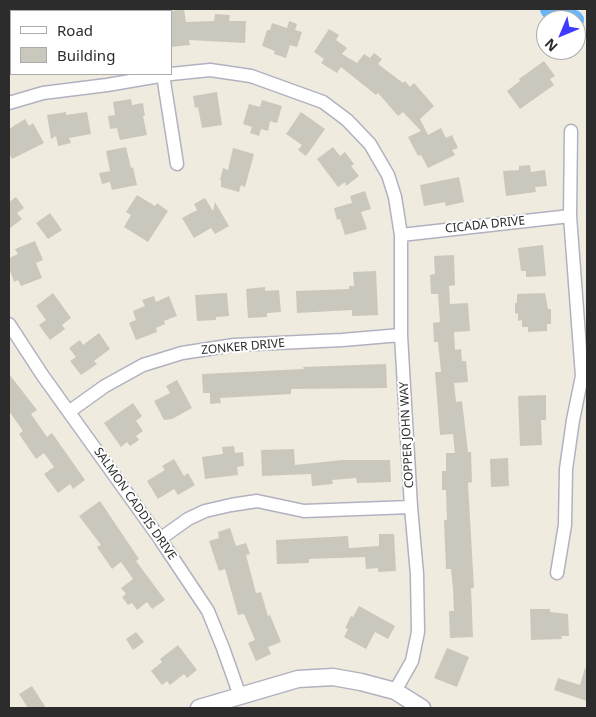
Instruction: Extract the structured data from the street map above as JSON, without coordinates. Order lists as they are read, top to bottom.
{
  "streets": {
    "street": [
      "CICADA DRIVE",
      "ZONKER DRIVE",
      "COPPER JOHN WAY",
      "SALMON CADDIS DRIVE"
    ]
  },
  "crossings": [
    ["CICADA DRIVE", "COPPER JOHN WAY"],
    ["ZONKER DRIVE", "COPPER JOHN WAY"],
    ["ZONKER DRIVE", "SALMON CADDIS DRIVE"]
  ],
  "legend": ["Road", "Building"],
  "north": "bottom left"
}
